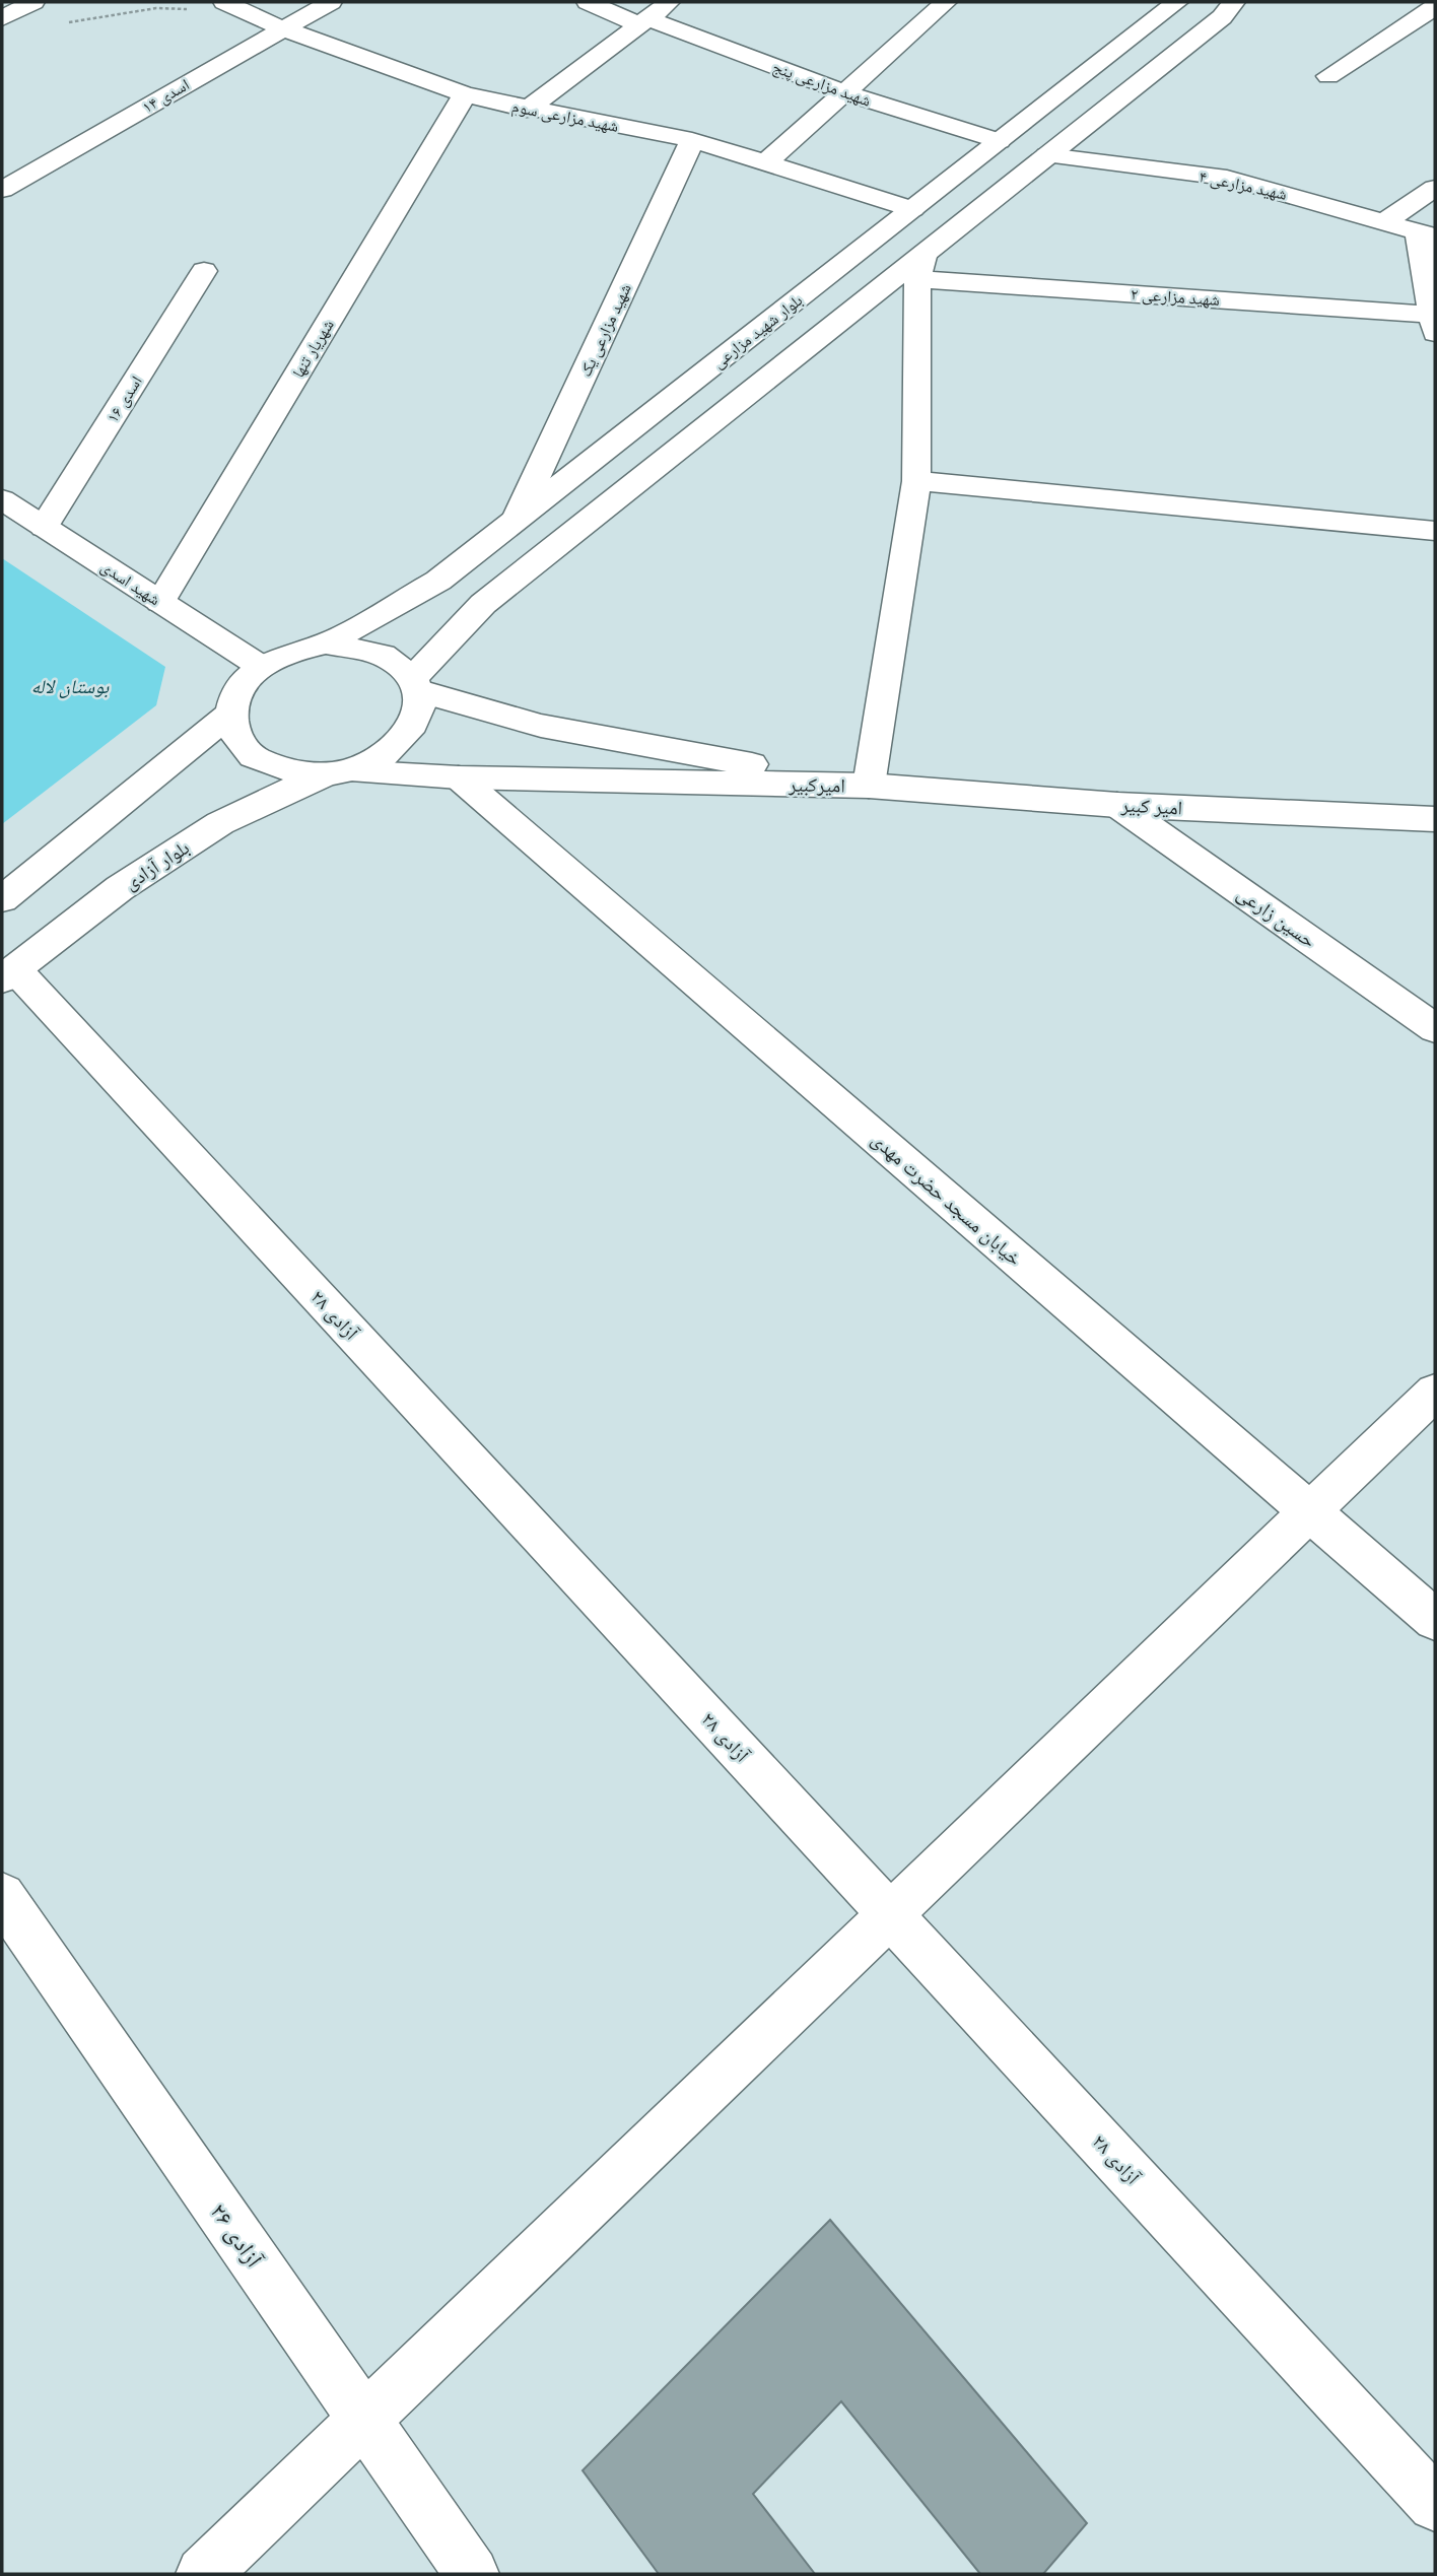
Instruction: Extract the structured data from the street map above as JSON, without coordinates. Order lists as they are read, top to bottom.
{
  "streets": {
    "street": [
      "شهید مزارعی پنج",
      "اسدی ۱۴",
      "شهید مزارعی سوم",
      "شهید مزارعی ۴",
      "شهید مزارعی ۲",
      "شهید مزارعی یک",
      "بلوار شهید مزارعی",
      "شهریار تنها",
      "اسدی ۱۶",
      "شهید اسدی",
      "امیرکبیر",
      "امیر کبیر",
      "بلوار آزادی",
      "حسین زارعی",
      "خیابان مسجد حضرت مهدی",
      "آزادی ۲۸",
      "آزادی ۲۶"
    ]
  },
  "crossings": [
    ["شهید مزارعی پنج", "بلوار شهید مزارعی"],
    ["اسدی ۱۴", "شهید مزارعی سوم"],
    ["شهید مزارعی سوم", "شهید مزارعی یک"],
    ["شهید مزارعی سوم", "بلوار شهید مزارعی"],
    ["شهید مزارعی سوم", "شهریار تنها"],
    ["شهید مزارعی یک", "بلوار شهید مزارعی"],
    ["بلوار شهید مزارعی", "شهید اسدی"],
    ["بلوار شهید مزارعی", "امیرکبیر"],
    ["بلوار شهید مزارعی", "بلوار آزادی"],
    ["شهریار تنها", "شهید اسدی"],
    ["اسدی ۱۶", "شهید اسدی"],
    ["شهید اسدی", "امیرکبیر"],
    ["شهید اسدی", "بلوار آزادی"],
    ["امیرکبیر", "امیر کبیر"],
    ["امیرکبیر", "بلوار آزادی"],
    ["امیرکبیر", "خیابان مسجد حضرت مهدی"],
    ["امیر کبیر", "حسین زارعی"],
    ["بلوار آزادی", "آزادی ۲۸"]
  ],
  "parks": ["بوستان لاله"]
}
